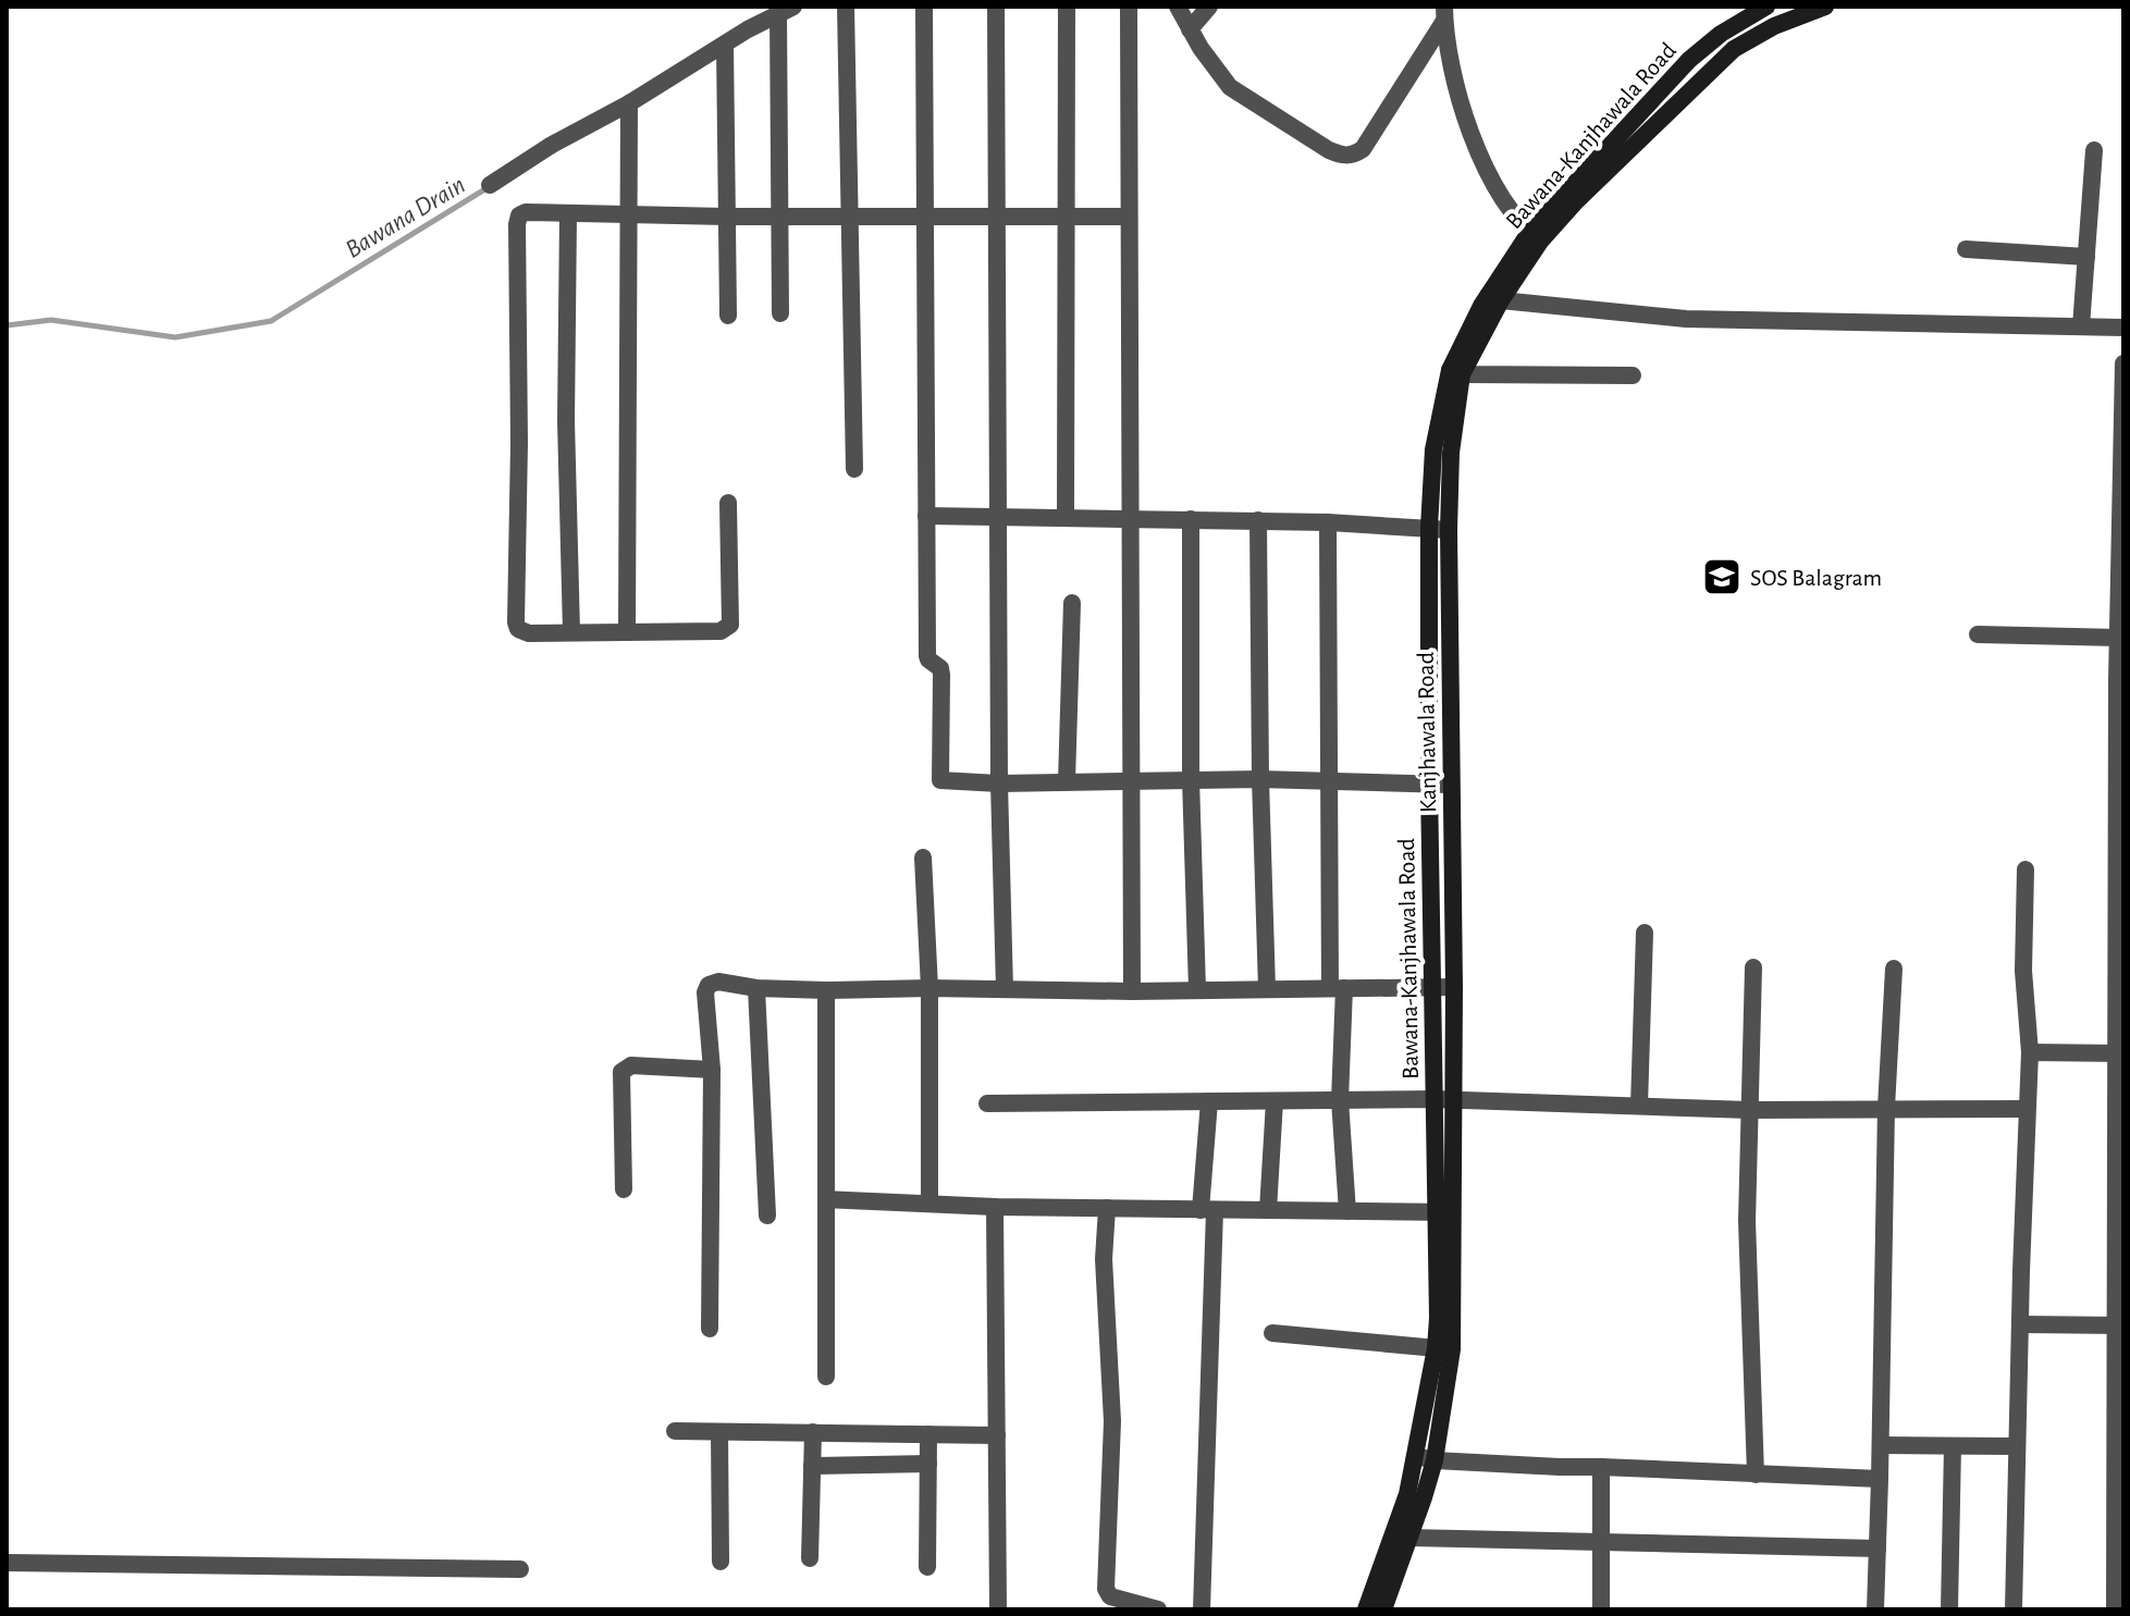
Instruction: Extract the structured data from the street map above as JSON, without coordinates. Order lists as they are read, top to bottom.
{
  "streets": {
    "main road": ["Bawana-Kanjhawala Road", "Kanjhawala Road"]
  },
  "crossings": [
    ["Bawana-Kanjhawala Road", "Kanjhawala Road"]
  ],
  "water": ["Bawana Drain"],
  "places": {
    "school or university": ["SOS Balagram"]
  }
}
